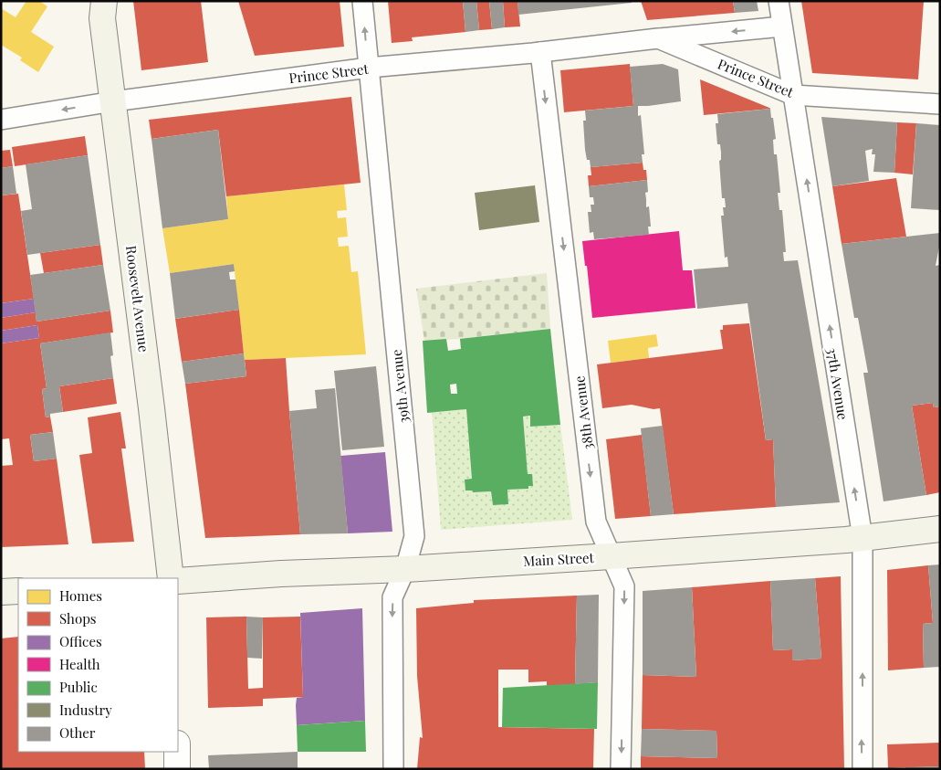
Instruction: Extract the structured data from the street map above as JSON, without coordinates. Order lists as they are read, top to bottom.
{
  "streets": {
    "main road": ["Roosevelt Avenue", "Main Street"],
    "street": [
      "Prince Street",
      "37th Avenue",
      "39th Avenue",
      "38th Avenue"
    ]
  },
  "crossings": [
    ["Prince Street", "Roosevelt Avenue"],
    ["Prince Street", "37th Avenue"],
    ["Prince Street", "39th Avenue"],
    ["Prince Street", "38th Avenue"],
    ["37th Avenue", "Main Street"],
    ["39th Avenue", "Main Street"],
    ["38th Avenue", "Main Street"]
  ],
  "one_way": ["37th Avenue", "38th Avenue"],
  "legend": [
    "Homes",
    "Shops",
    "Offices",
    "Health",
    "Public",
    "Industry",
    "Other"
  ]
}
